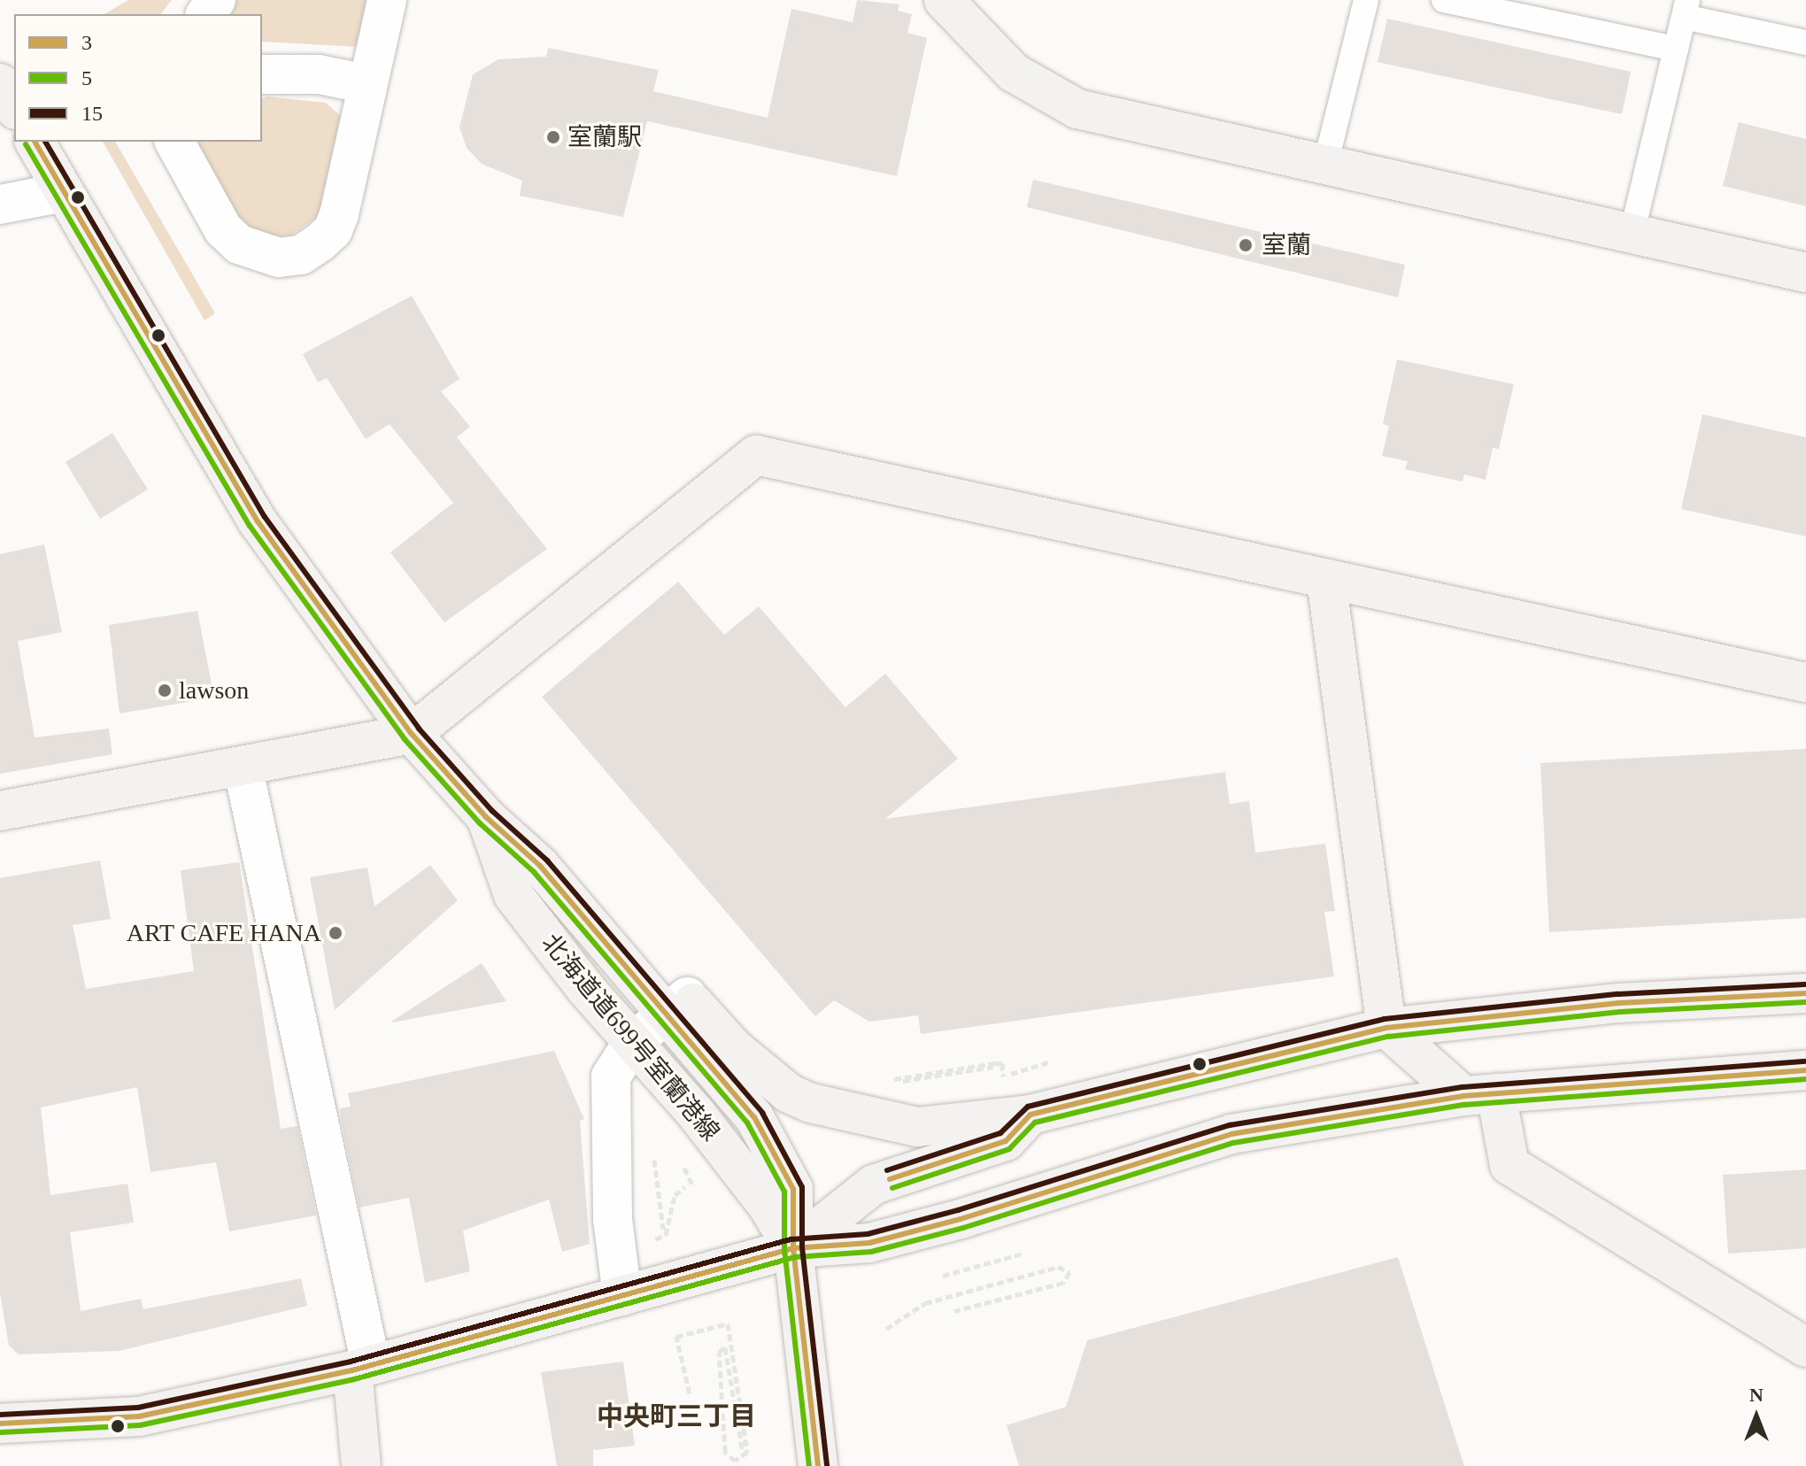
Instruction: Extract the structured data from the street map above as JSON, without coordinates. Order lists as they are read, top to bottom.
{
  "streets": {
    "main road": ["北海道道699号室蘭港線"]
  },
  "districts": ["中央町三丁目"],
  "places": [
    "室蘭駅",
    "室蘭",
    "lawson",
    "ART CAFE HANA"
  ],
  "lines": ["transit line 3", "transit line 15", "transit line 5"],
  "legend": ["3", "5", "15"],
  "north": "top"
}
